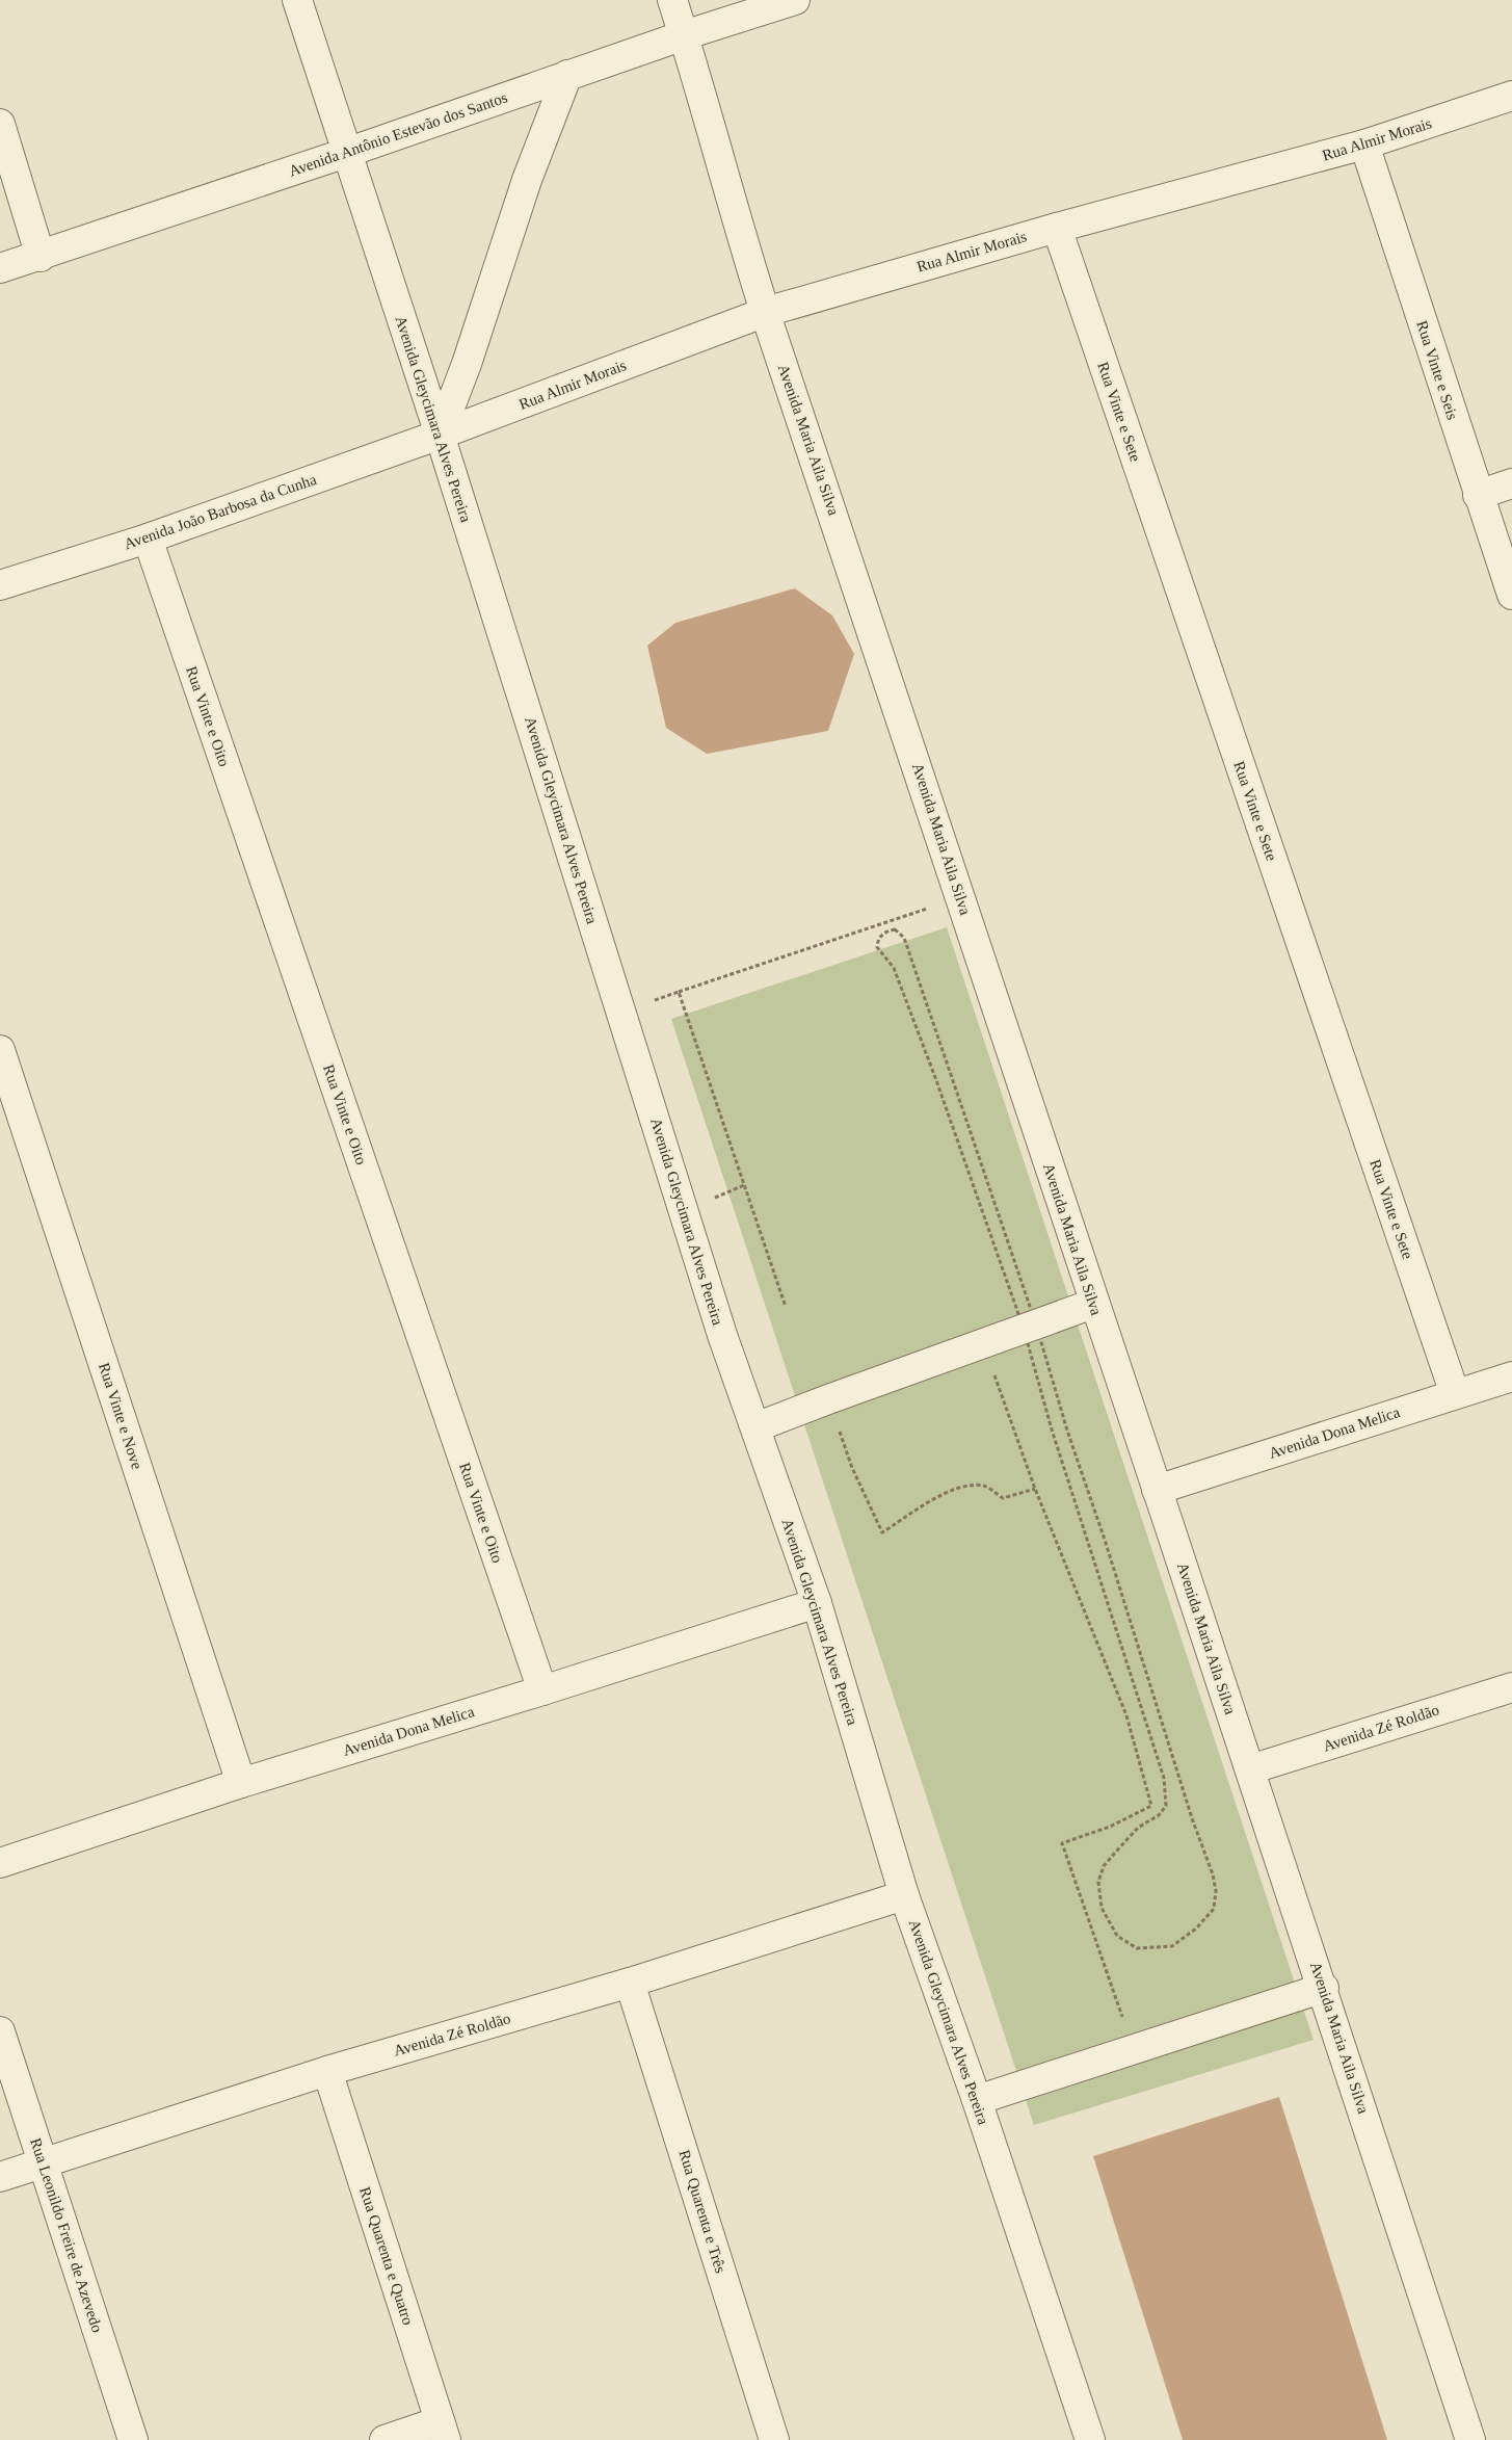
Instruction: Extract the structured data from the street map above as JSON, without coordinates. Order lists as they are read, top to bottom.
{
  "streets": {
    "street": [
      "Avenida Antônio Estevão dos Santos",
      "Rua Almir Morais",
      "Rua Vinte e Seis",
      "Rua Vinte e Sete",
      "Avenida Gleycimara Alves Pereira",
      "Avenida Maria Aila Silva",
      "Avenida João Barbosa da Cunha",
      "Rua Vinte e Oito",
      "Rua Vinte e Nove",
      "Avenida Dona Melica",
      "Avenida Zé Roldão",
      "Rua Quarenta e Três",
      "Rua Leonildo Freire de Azevedo",
      "Rua Quarenta e Quatro"
    ]
  },
  "crossings": [
    ["Avenida Antônio Estevão dos Santos", "Avenida Gleycimara Alves Pereira"],
    ["Avenida Antônio Estevão dos Santos", "Avenida Maria Aila Silva"],
    ["Rua Almir Morais", "Rua Vinte e Seis"],
    ["Rua Almir Morais", "Rua Vinte e Sete"],
    ["Rua Almir Morais", "Avenida Gleycimara Alves Pereira"],
    ["Rua Almir Morais", "Avenida Maria Aila Silva"],
    ["Rua Almir Morais", "Avenida João Barbosa da Cunha"],
    ["Rua Vinte e Sete", "Avenida Dona Melica"],
    ["Avenida Gleycimara Alves Pereira", "Avenida João Barbosa da Cunha"],
    ["Avenida Gleycimara Alves Pereira", "Avenida Dona Melica"],
    ["Avenida Gleycimara Alves Pereira", "Avenida Zé Roldão"],
    ["Avenida Maria Aila Silva", "Avenida Dona Melica"],
    ["Avenida Maria Aila Silva", "Avenida Zé Roldão"],
    ["Avenida João Barbosa da Cunha", "Rua Vinte e Oito"],
    ["Rua Vinte e Oito", "Avenida Dona Melica"],
    ["Rua Vinte e Nove", "Avenida Dona Melica"],
    ["Avenida Zé Roldão", "Rua Quarenta e Três"],
    ["Avenida Zé Roldão", "Rua Leonildo Freire de Azevedo"],
    ["Avenida Zé Roldão", "Rua Quarenta e Quatro"]
  ]
}
